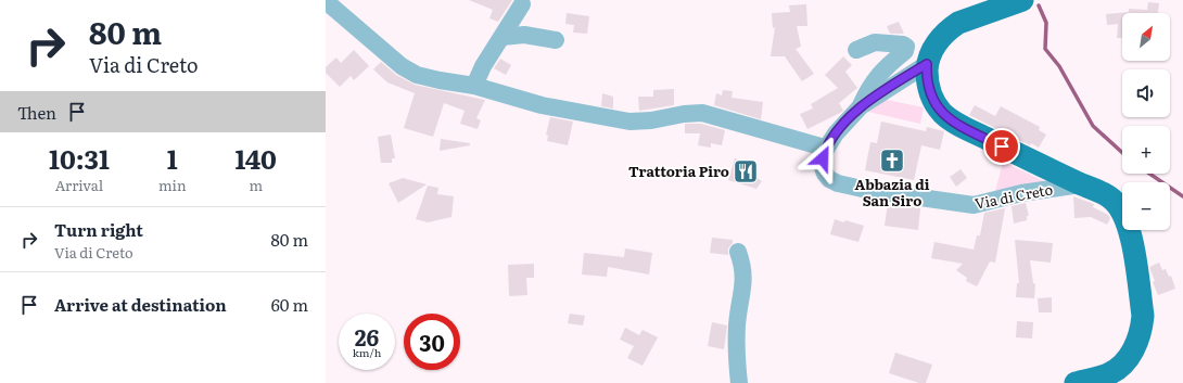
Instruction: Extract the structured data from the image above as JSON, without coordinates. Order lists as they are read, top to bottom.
{
  "streets": {
    "main road": ["Via di Creto"]
  },
  "places": {
    "church": ["Abbazia di San Siro"],
    "restaurant": ["Trattoria Piro"]
  },
  "north": "top right",
  "page": {
    "turn": ["80 m", "Via di Creto"],
    "map_buttons": ["+", "−"],
    "then": "Then",
    "eta": [
      "10:31",
      "Arrival",
      "1",
      "min",
      "140",
      "m"
    ],
    "list": [
      {
        "name": "Turn right",
        "note": "Via di Creto",
        "value": "80 m"
      },
      {
        "name": "Arrive at destination",
        "value": "60 m"
      }
    ],
    "speed": "26 km/h",
    "limit": "30"
  }
}
